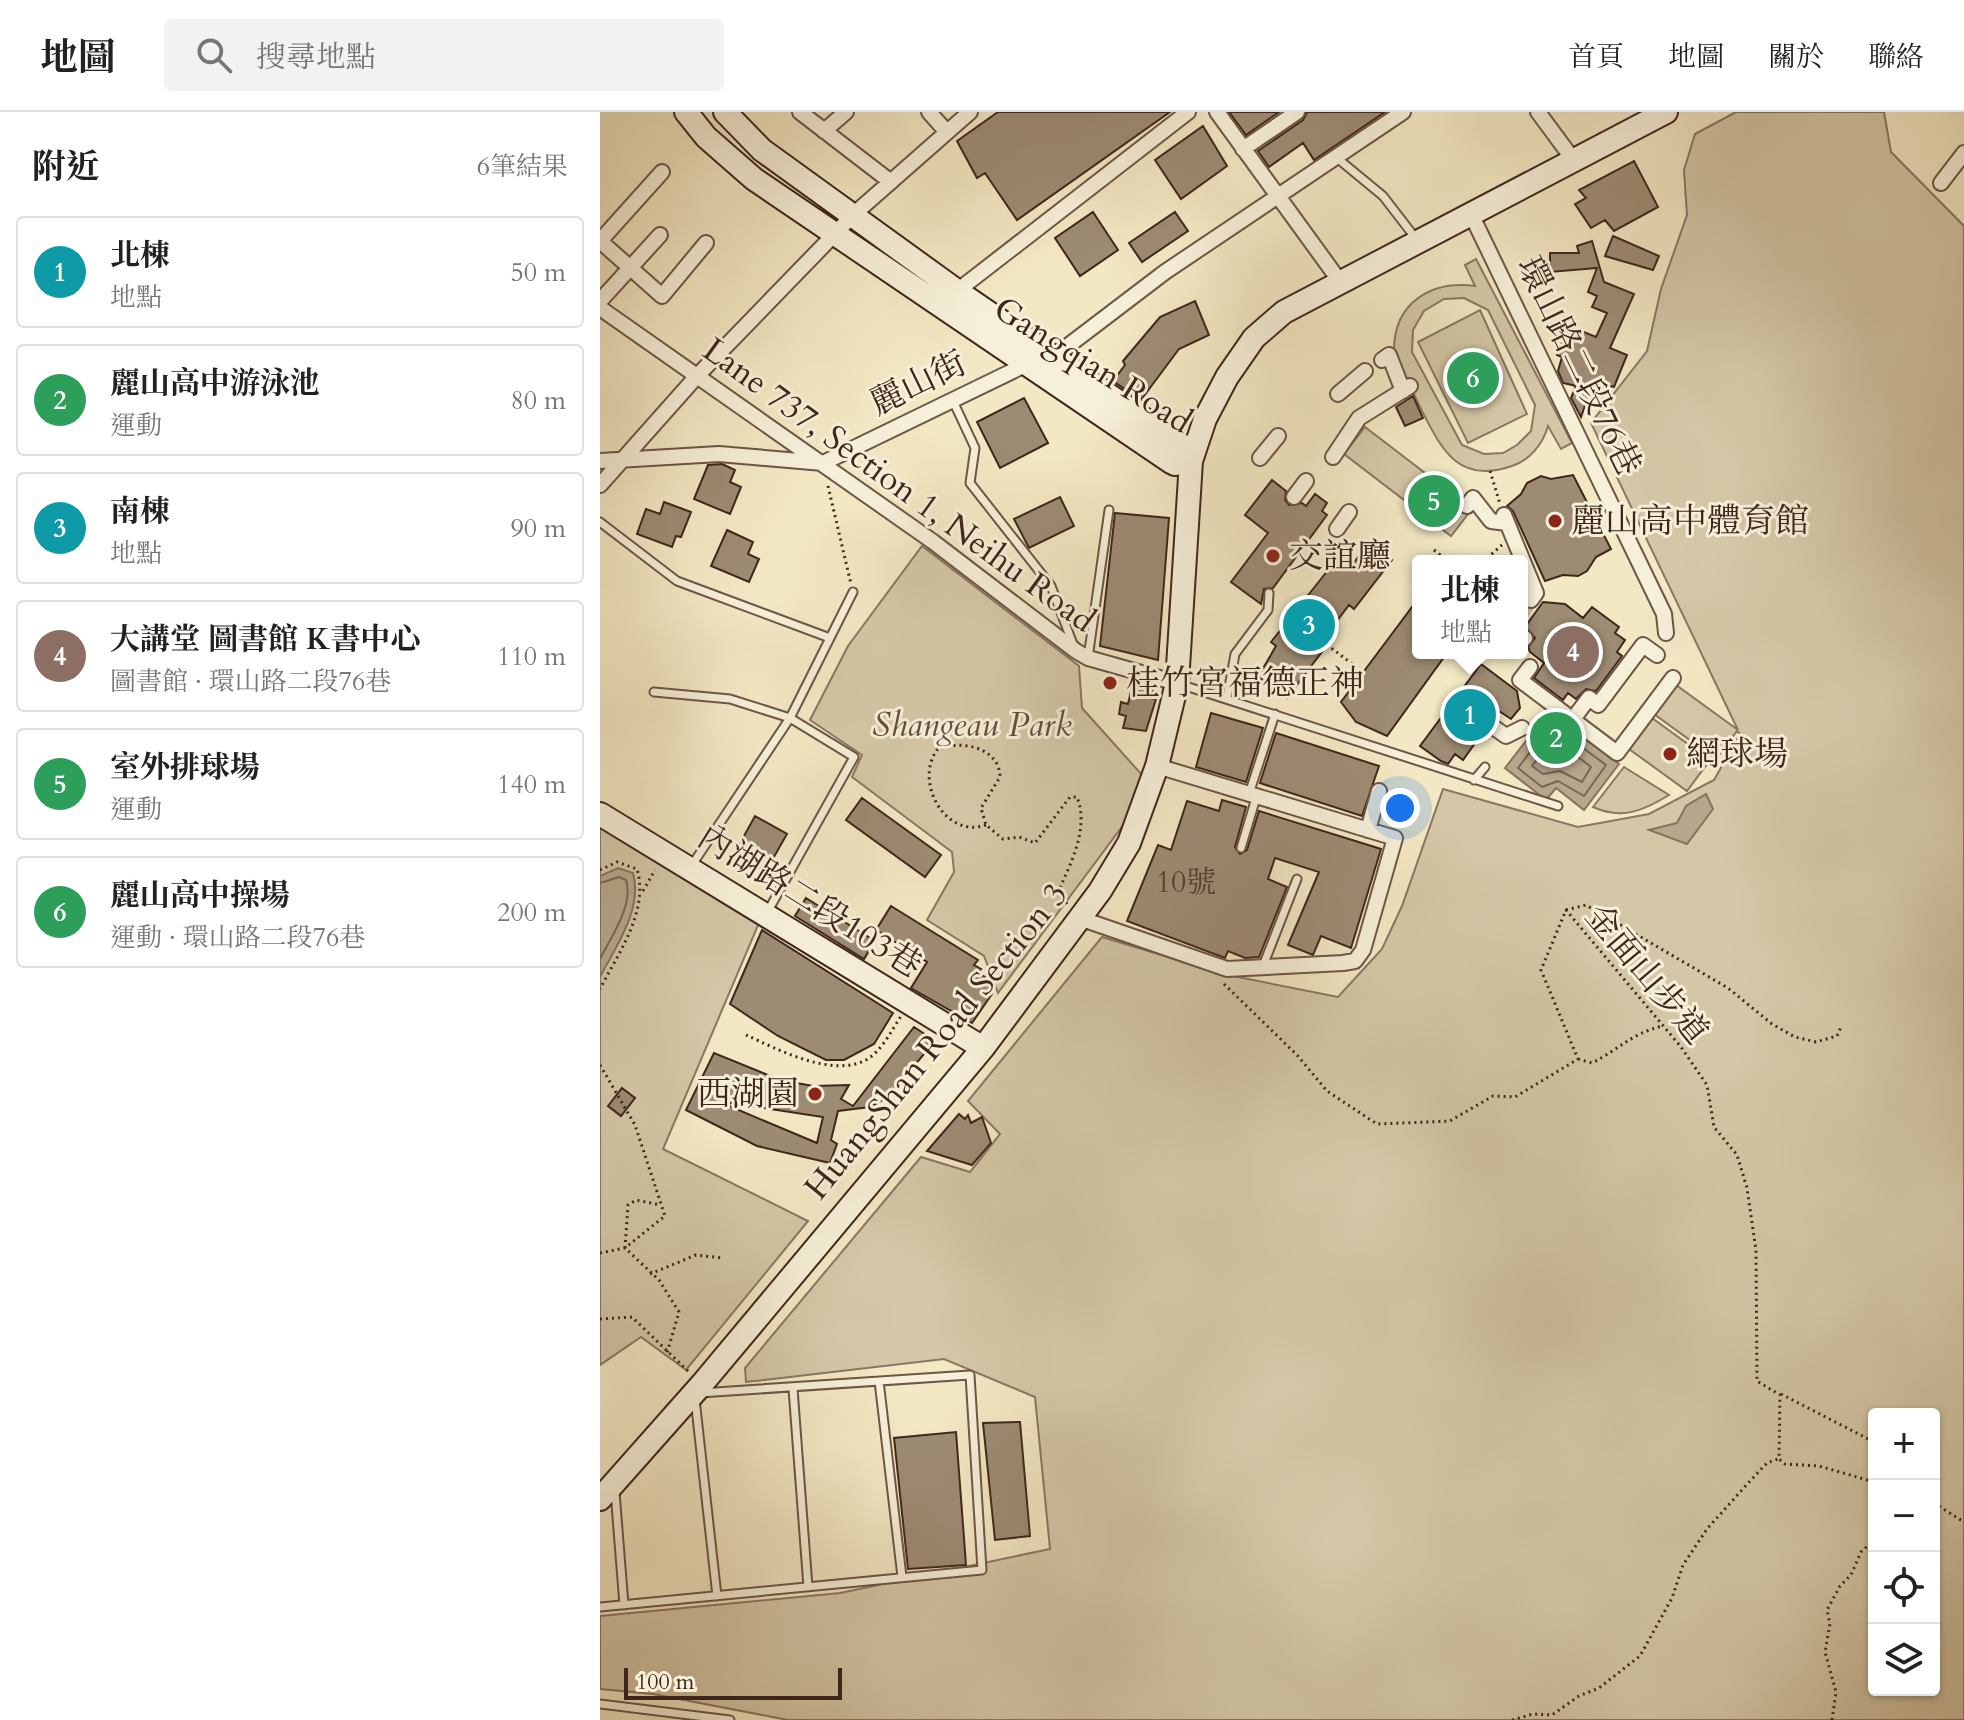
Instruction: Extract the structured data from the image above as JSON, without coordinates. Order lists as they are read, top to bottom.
{
  "streets": {
    "street": [
      "Gangqian Road",
      "環山路二段76巷",
      "麗山街",
      "Lane 737, Section 1, Neihu Road",
      "內湖路二段103巷",
      "HuangShan Road Section 3"
    ],
    "path": ["金面山步道"]
  },
  "crossings": [
    ["Gangqian Road", "麗山街"],
    ["Gangqian Road", "HuangShan Road Section 3"],
    ["環山路二段76巷", "HuangShan Road Section 3"],
    ["麗山街", "Lane 737, Section 1, Neihu Road"],
    ["Lane 737, Section 1, Neihu Road", "HuangShan Road Section 3"],
    ["內湖路二段103巷", "HuangShan Road Section 3"]
  ],
  "parks": ["Shangeau Park"],
  "places": [
    "麗山高中體育館",
    "交誼廳",
    "桂竹宮福德正神",
    "網球場",
    "西湖園"
  ],
  "house_numbers": ["10號"],
  "scale_bar": "100 m",
  "page": {
    "header": "地圖",
    "search": "搜尋地點",
    "nav": [
      "首頁",
      "地圖",
      "關於",
      "聯絡"
    ],
    "heading": ["附近", "6筆結果"],
    "list": [
      {
        "mark": "1",
        "name": "北棟",
        "note": "地點",
        "value": "50 m"
      },
      {
        "mark": "2",
        "name": "麗山高中游泳池",
        "note": "運動",
        "value": "80 m"
      },
      {
        "mark": "3",
        "name": "南棟",
        "note": "地點",
        "value": "90 m"
      },
      {
        "mark": "4",
        "name": "大講堂 圖書館 K書中心",
        "note": "圖書館 · 環山路二段76巷",
        "value": "110 m"
      },
      {
        "mark": "5",
        "name": "室外排球場",
        "note": "運動",
        "value": "140 m"
      },
      {
        "mark": "6",
        "name": "麗山高中操場",
        "note": "運動 · 環山路二段76巷",
        "value": "200 m"
      }
    ],
    "pins": [
      "6",
      "5",
      "3",
      "4",
      "1",
      "2"
    ],
    "popup": ["北棟", "地點"],
    "map_buttons": ["+", "−"],
    "scale": "100 m"
  }
}
